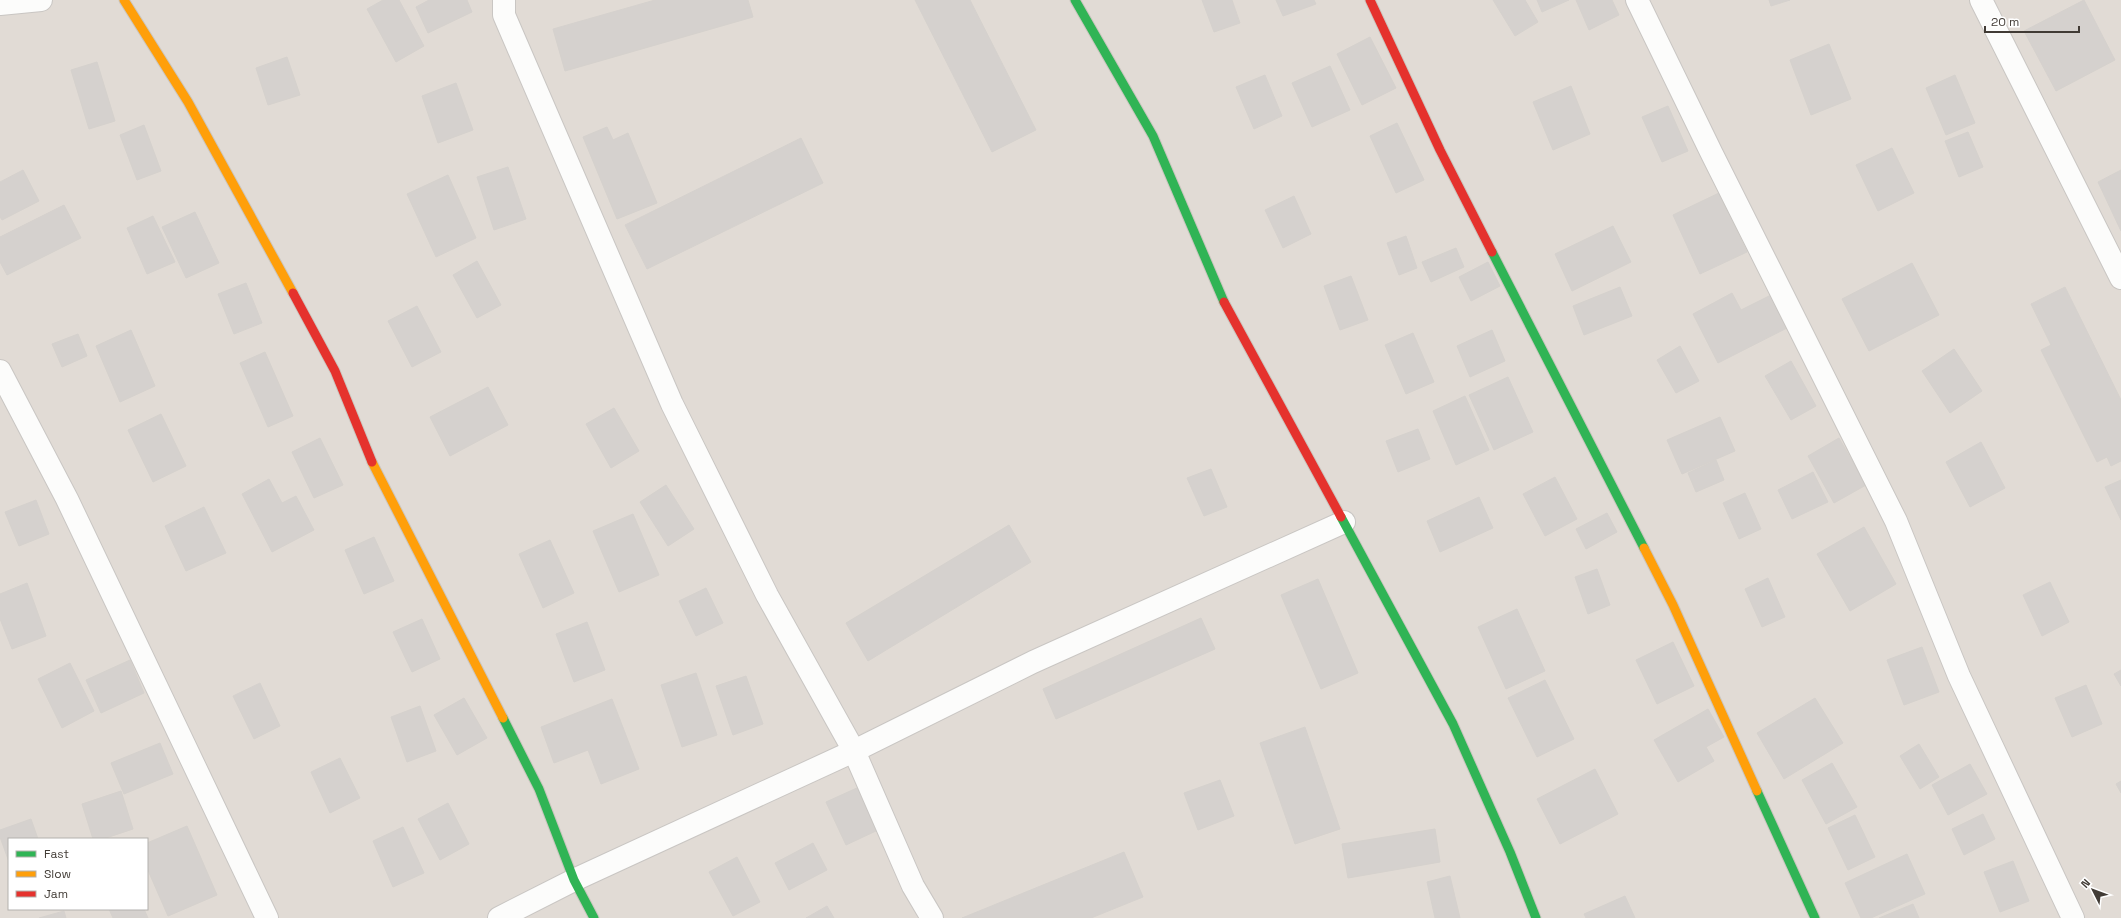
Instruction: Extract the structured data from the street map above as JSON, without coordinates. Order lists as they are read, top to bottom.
{
  "legend": ["Fast", "Slow", "Jam"],
  "scale_bar": "20 m",
  "north": "top left"
}
